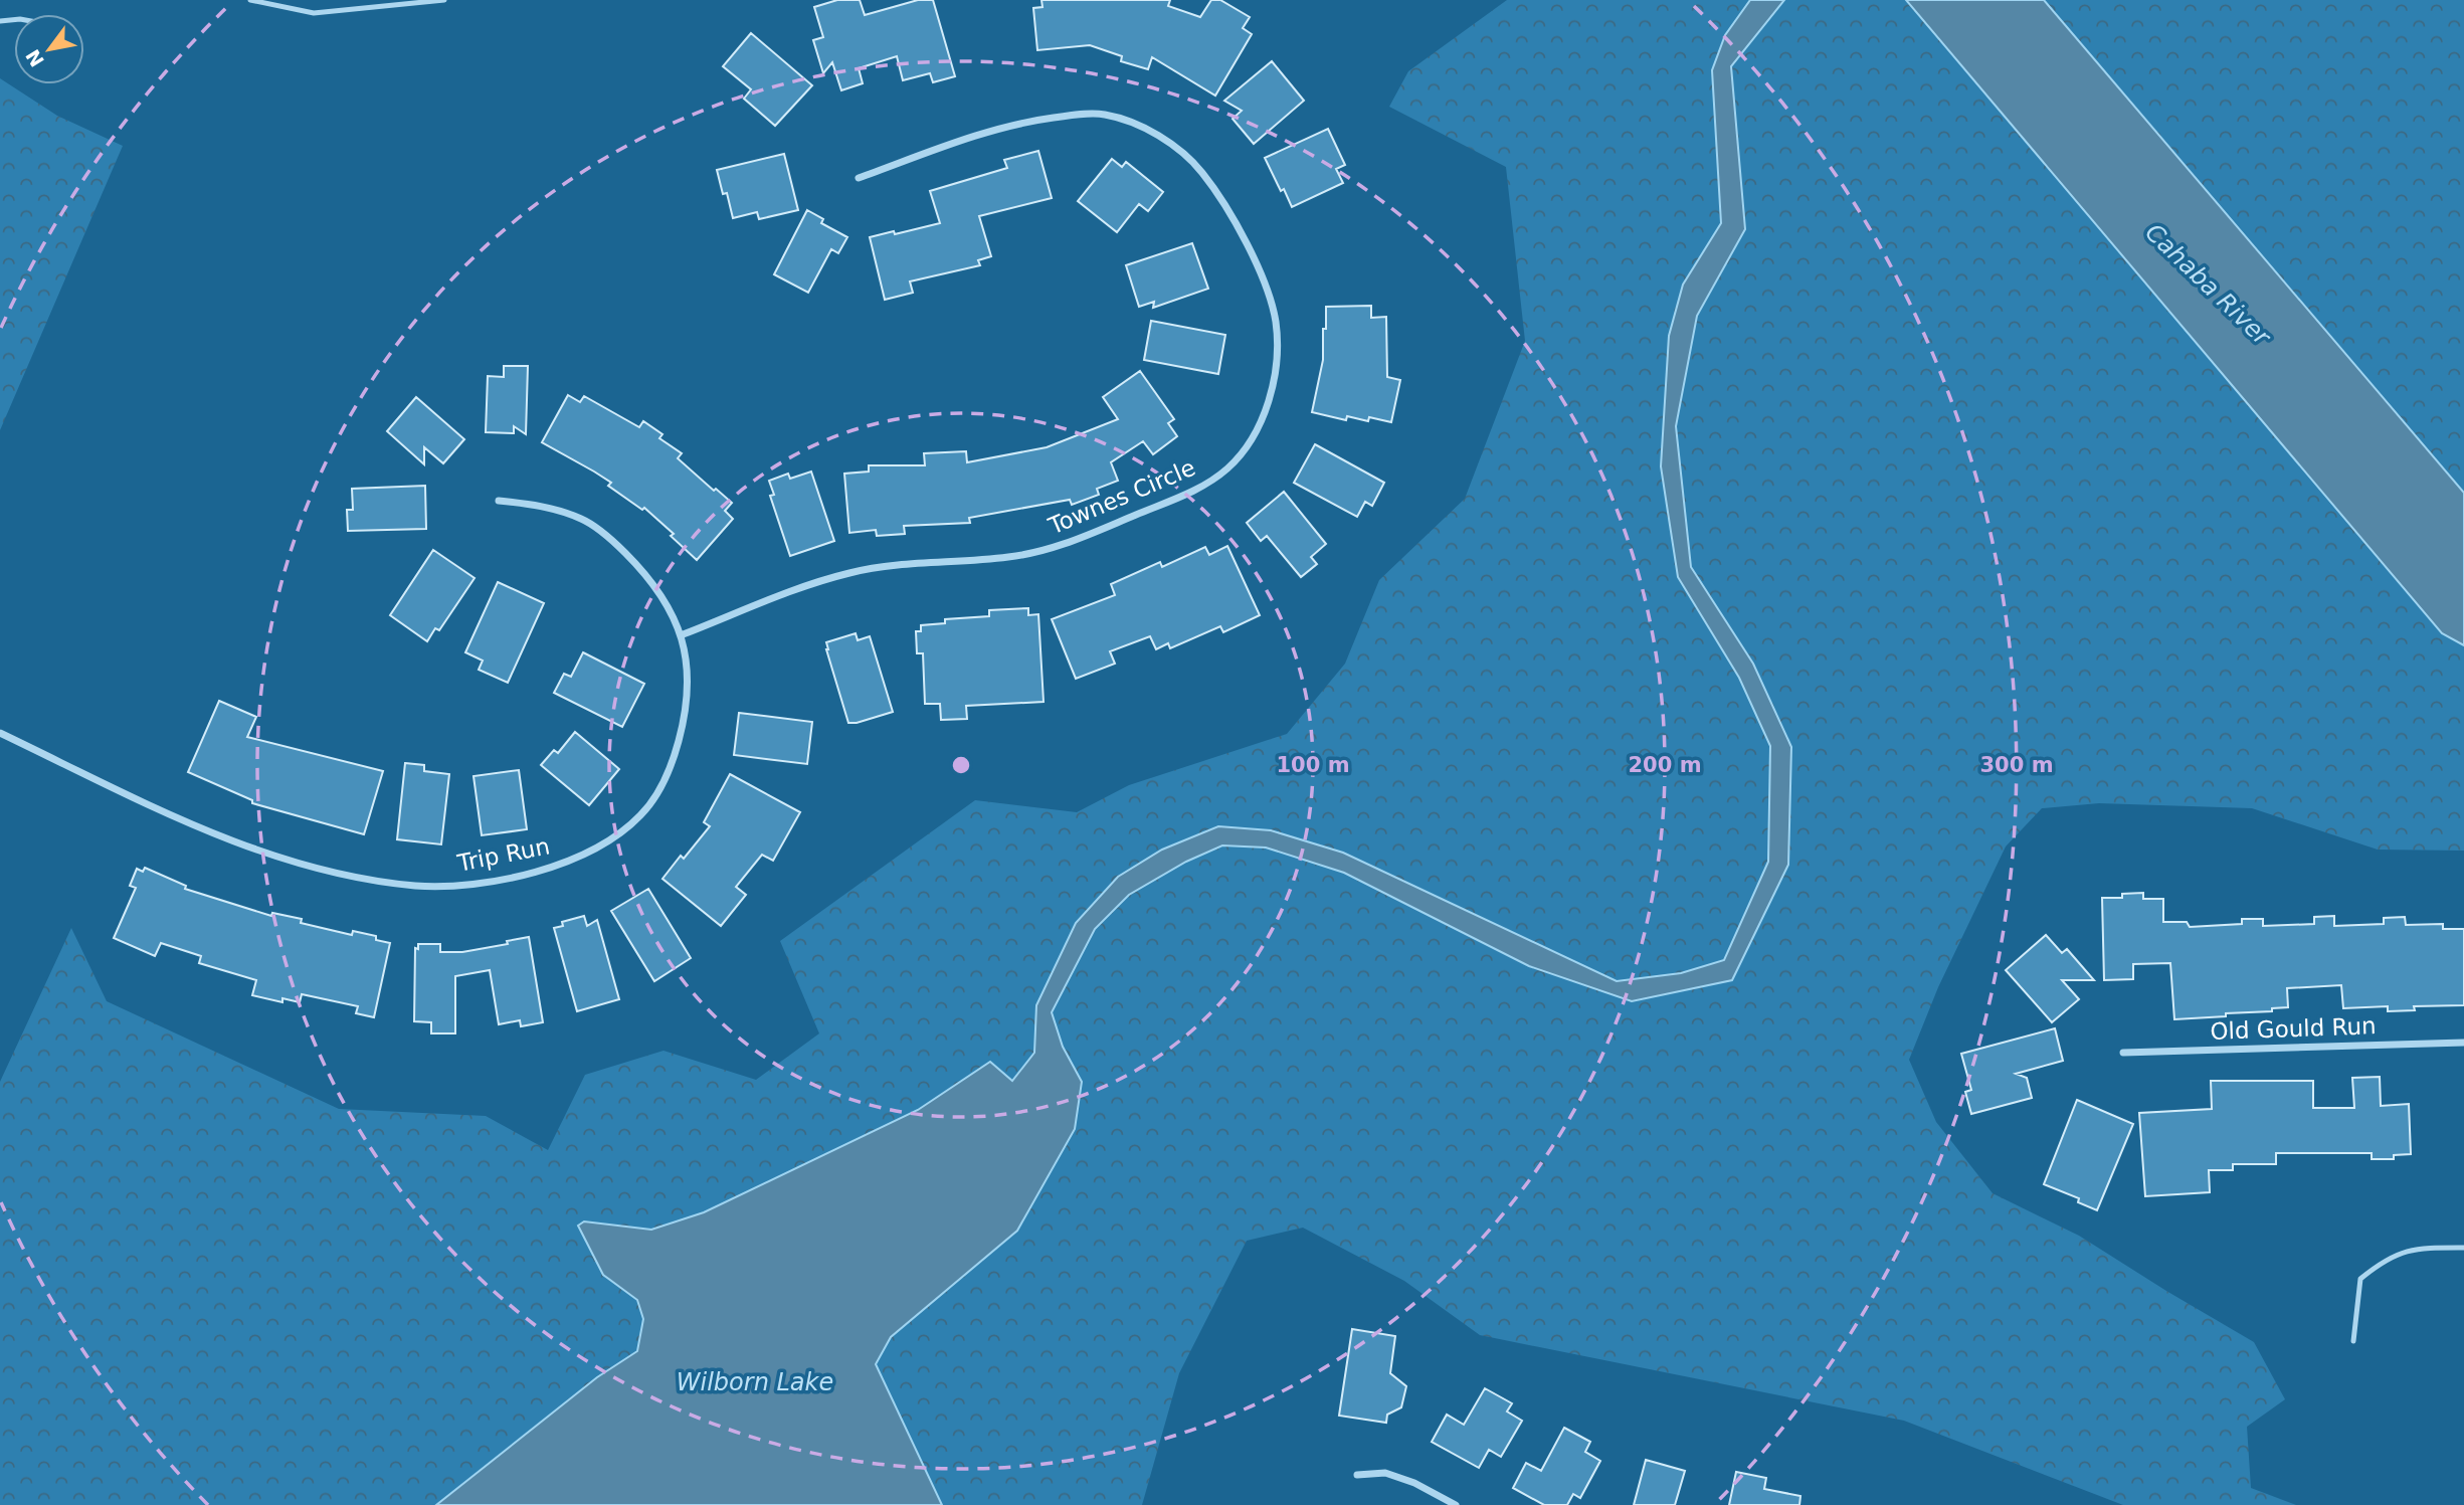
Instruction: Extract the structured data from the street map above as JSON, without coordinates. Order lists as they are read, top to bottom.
{
  "streets": {
    "street": ["Townes Circle", "Trip Run", "Old Gould Run"]
  },
  "crossings": [
    ["Townes Circle", "Trip Run"]
  ],
  "water": ["Cahaba River", "Wilborn Lake"],
  "north": "bottom left",
  "rings": ["100 m", "200 m", "300 m"]
}
